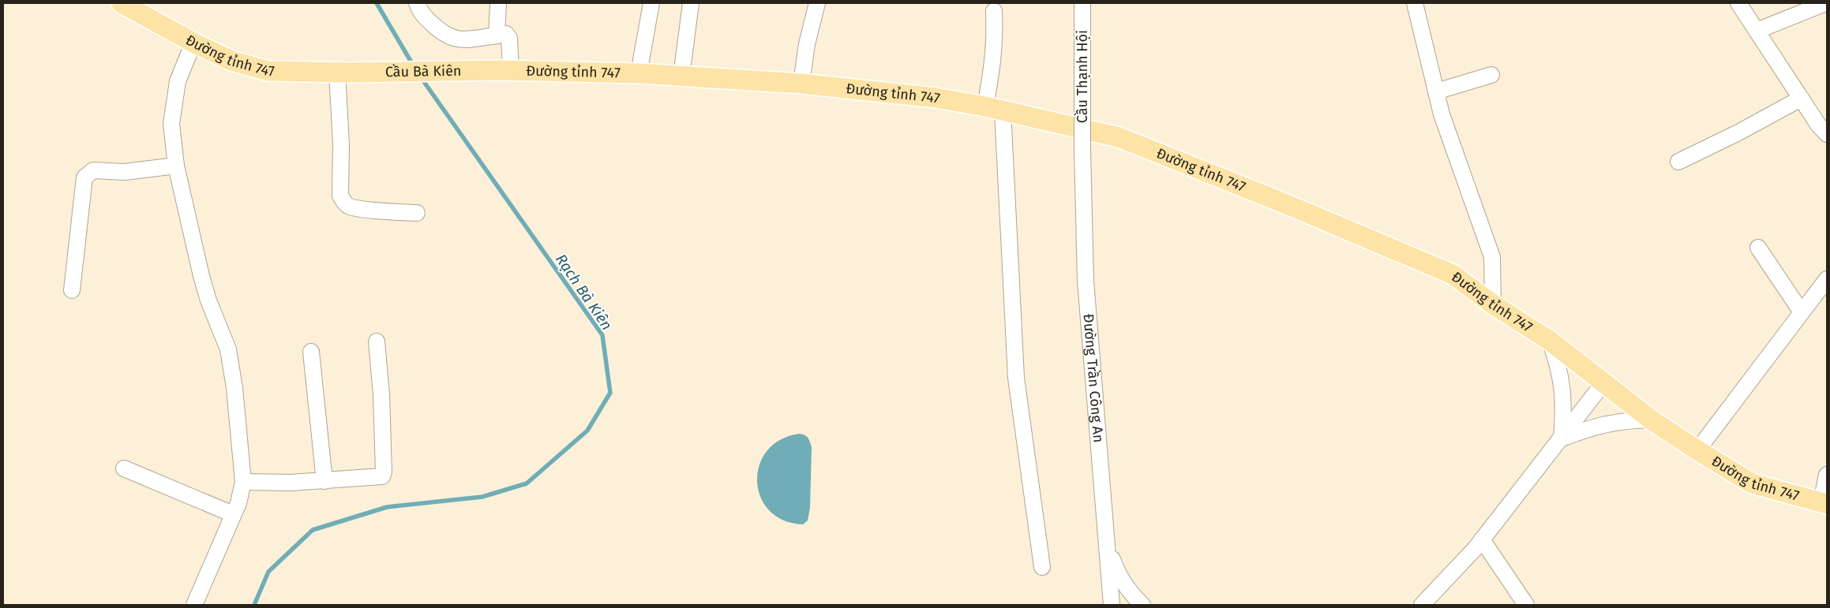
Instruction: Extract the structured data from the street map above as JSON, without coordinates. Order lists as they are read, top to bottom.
{
  "streets": {
    "main road": ["Đường tỉnh 747", "Cầu Bà Kiên"],
    "street": ["Cầu Thạnh Hội", "Đường Trần Công An"]
  },
  "crossings": [
    ["Đường tỉnh 747", "Cầu Bà Kiên"],
    ["Cầu Thạnh Hội", "Đường Trần Công An"]
  ],
  "water": ["Rạch Bà Kiên"]
}
